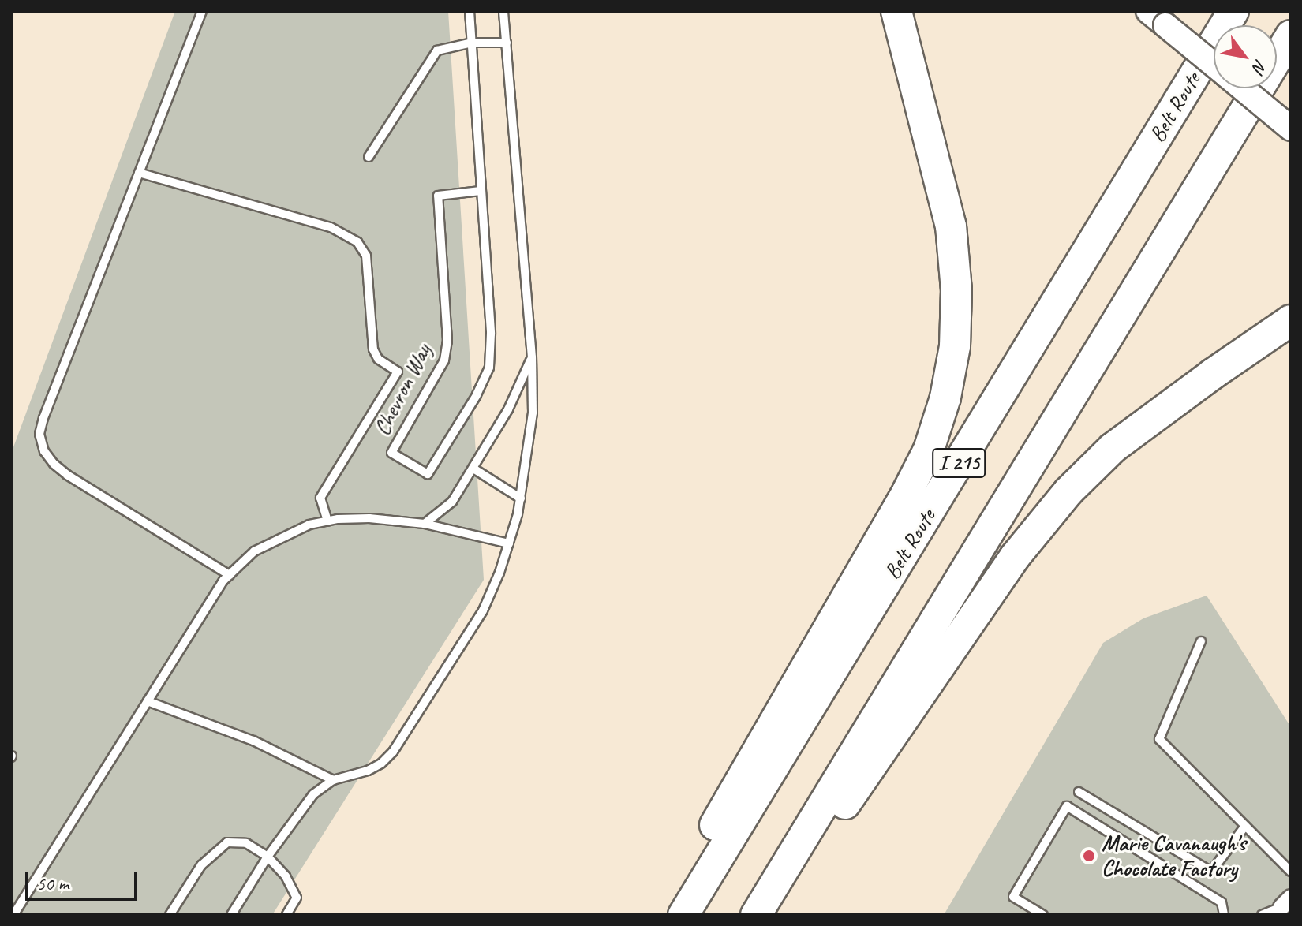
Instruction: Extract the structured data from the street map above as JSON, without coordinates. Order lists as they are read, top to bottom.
{
  "streets": {
    "highway": ["Belt Route", "I 215"],
    "lane": ["Chevron Way"]
  },
  "places": ["Marie Cavanaugh's Chocolate Factory"],
  "scale_bar": "50 m",
  "north": "bottom right"
}
